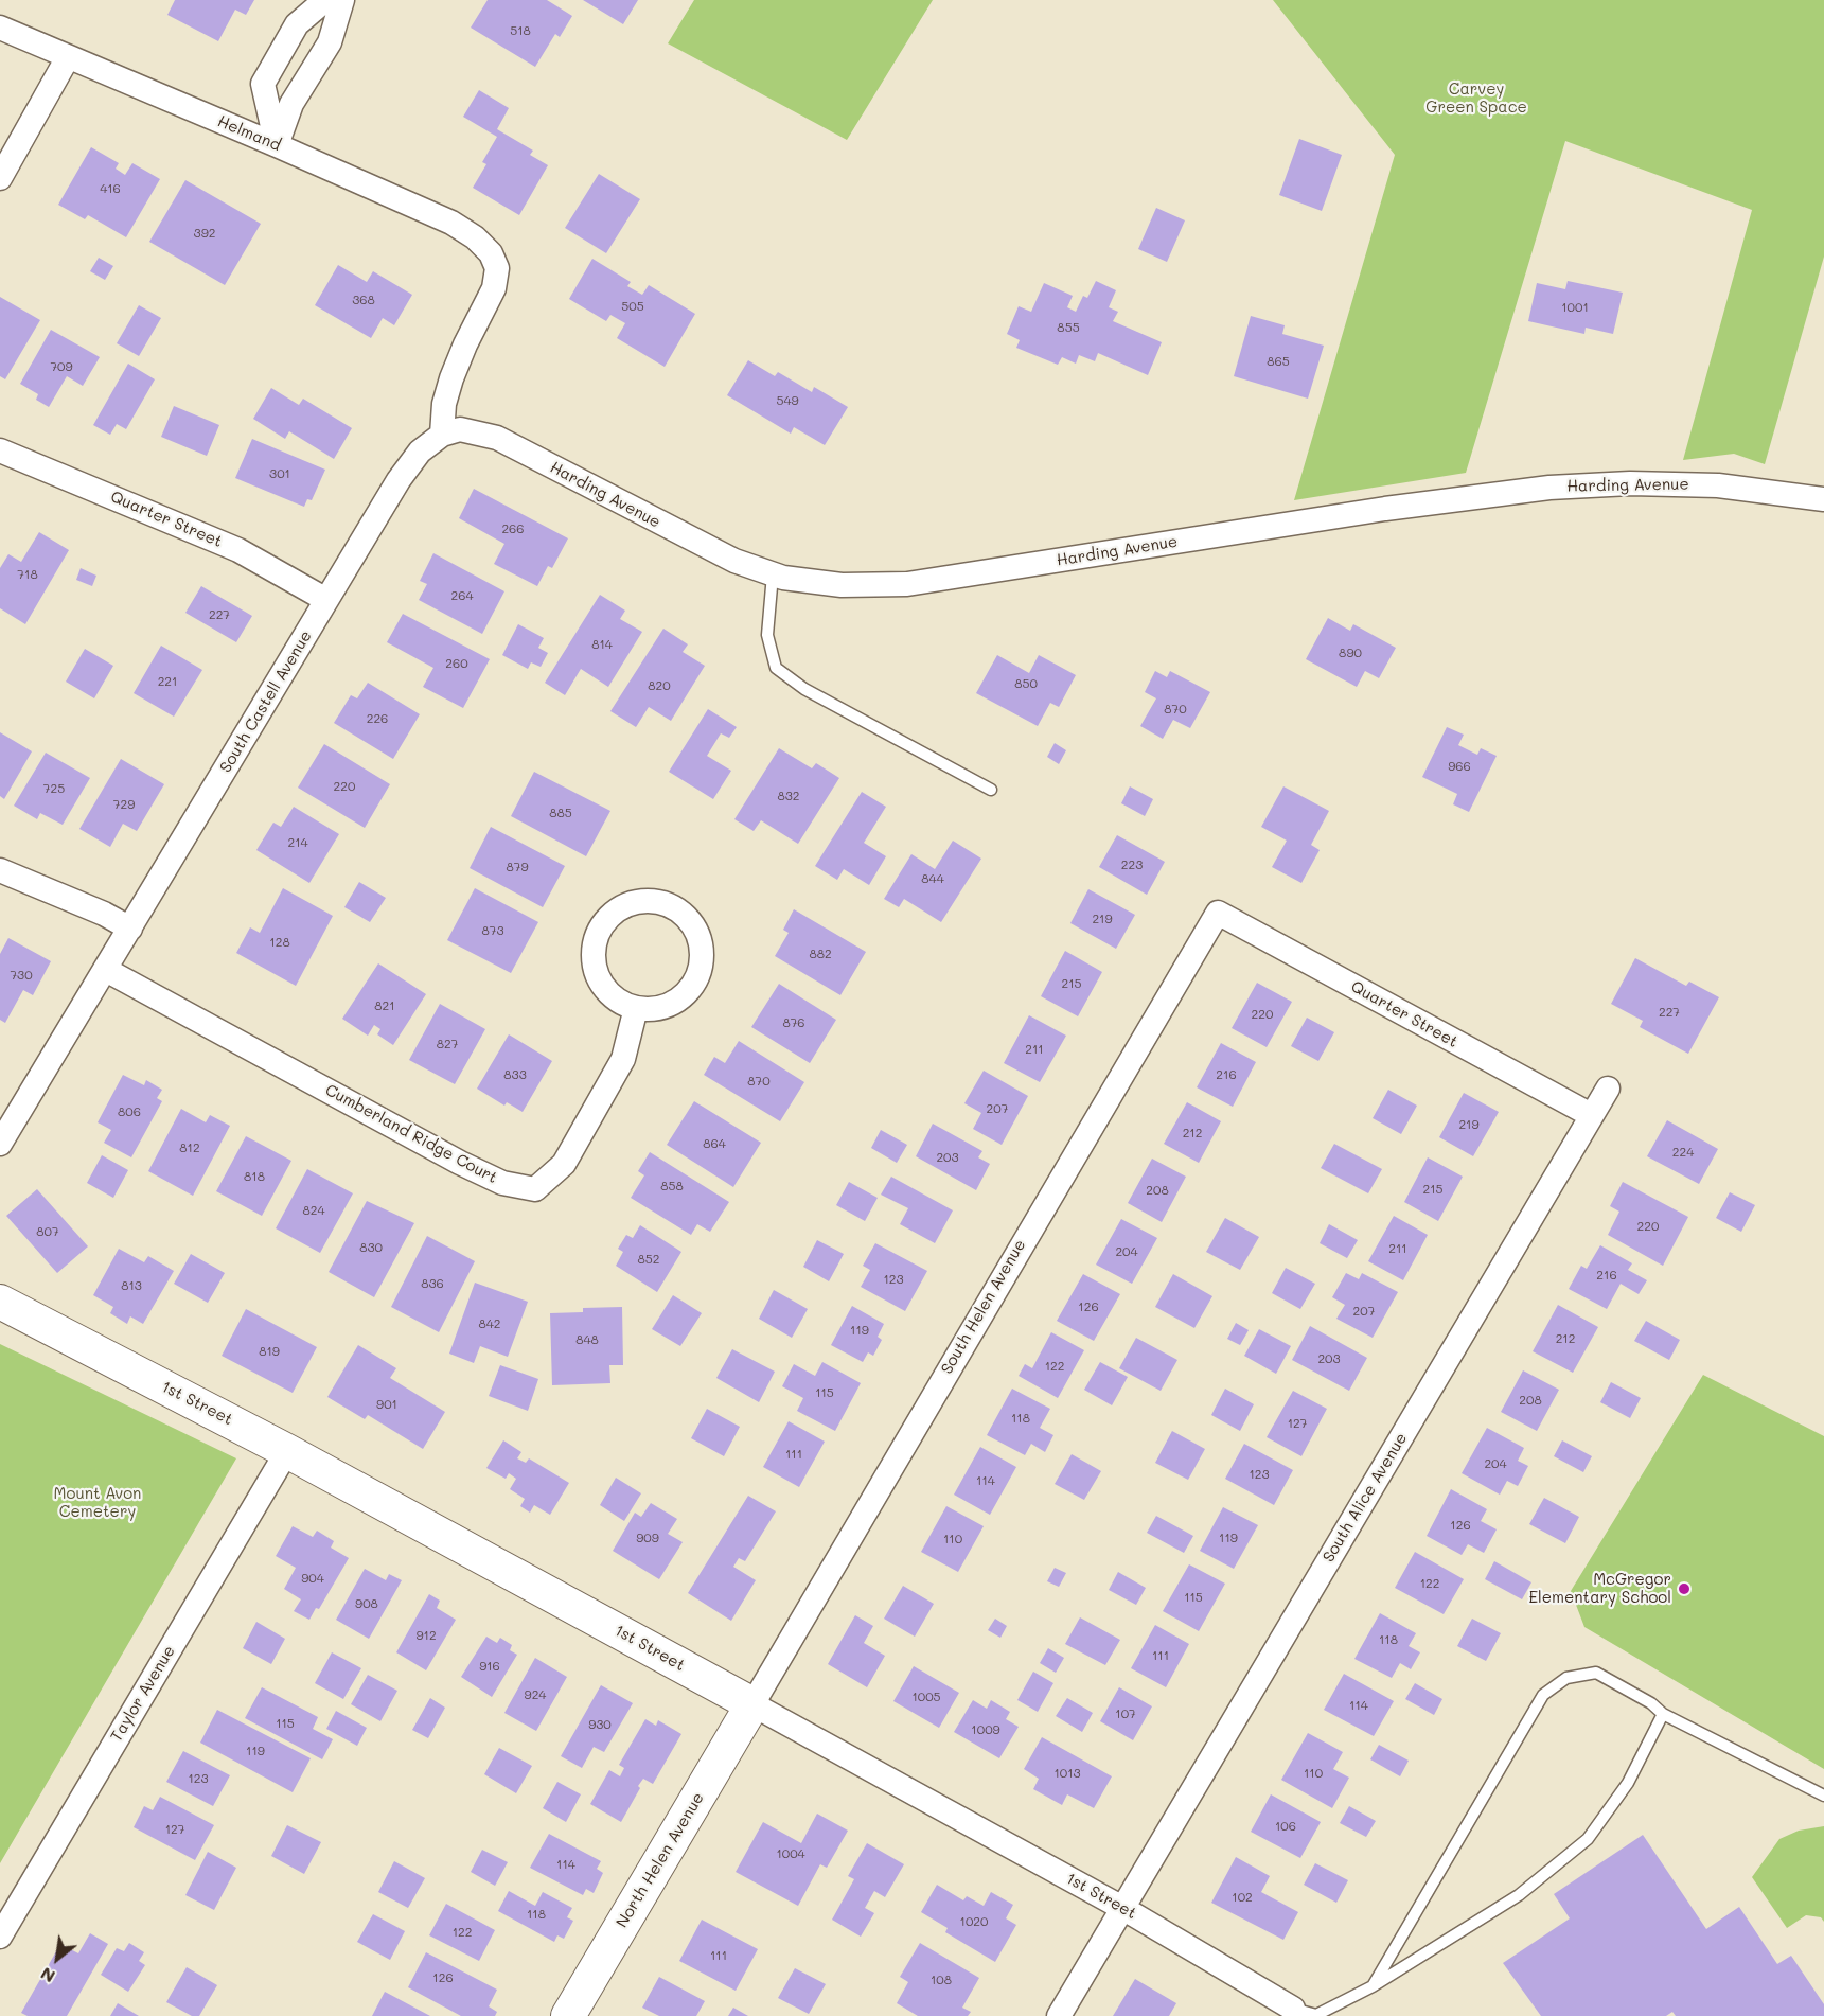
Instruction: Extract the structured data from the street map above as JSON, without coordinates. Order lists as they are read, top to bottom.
{
  "streets": {
    "street": [
      "Helmand",
      "Harding Avenue",
      "Quarter Street",
      "South Castell Avenue",
      "Cumberland Ridge Court",
      "South Helen Avenue",
      "1st Street",
      "South Alice Avenue",
      "Taylor Avenue",
      "North Helen Avenue"
    ]
  },
  "crossings": [
    ["Helmand", "Harding Avenue"],
    ["Helmand", "South Castell Avenue"],
    ["Harding Avenue", "South Castell Avenue"],
    ["Quarter Street", "South Castell Avenue"],
    ["Quarter Street", "South Helen Avenue"],
    ["Quarter Street", "South Alice Avenue"],
    ["South Castell Avenue", "Cumberland Ridge Court"],
    ["South Helen Avenue", "1st Street"],
    ["South Helen Avenue", "North Helen Avenue"],
    ["1st Street", "South Alice Avenue"],
    ["1st Street", "Taylor Avenue"],
    ["1st Street", "North Helen Avenue"]
  ],
  "parks": ["Carvey Green Space", "Mount Avon Cemetery"],
  "places": ["McGregor Elementary School"],
  "house_numbers": [
    "518",
    "416",
    "392",
    "368",
    "505",
    "1001",
    "855",
    "865",
    "709",
    "549",
    "301",
    "266",
    "718",
    "264",
    "227",
    "814",
    "890",
    "260",
    "221",
    "850",
    "820",
    "870",
    "226",
    "966",
    "220",
    "725",
    "832",
    "729",
    "885",
    "214",
    "223",
    "879",
    "844",
    "219",
    "873",
    "128",
    "882",
    "730",
    "215",
    "821",
    "227",
    "220",
    "876",
    "827",
    "211",
    "833",
    "216",
    "870",
    "207",
    "806",
    "219",
    "212",
    "864",
    "812",
    "224",
    "203",
    "818",
    "858",
    "215",
    "208",
    "824",
    "220",
    "807",
    "830",
    "211",
    "204",
    "852",
    "216",
    "123",
    "836",
    "813",
    "126",
    "207",
    "842",
    "119",
    "212",
    "848",
    "819",
    "203",
    "122",
    "115",
    "208",
    "901",
    "118",
    "127",
    "111",
    "204",
    "123",
    "114",
    "126",
    "909",
    "119",
    "110",
    "904",
    "122",
    "115",
    "908",
    "912",
    "118",
    "111",
    "916",
    "924",
    "1005",
    "114",
    "107",
    "115",
    "930",
    "1009",
    "119",
    "1013",
    "110",
    "123",
    "106",
    "127",
    "1004",
    "114",
    "102",
    "118",
    "1020",
    "122",
    "111",
    "126",
    "108"
  ],
  "north": "bottom left"
}
